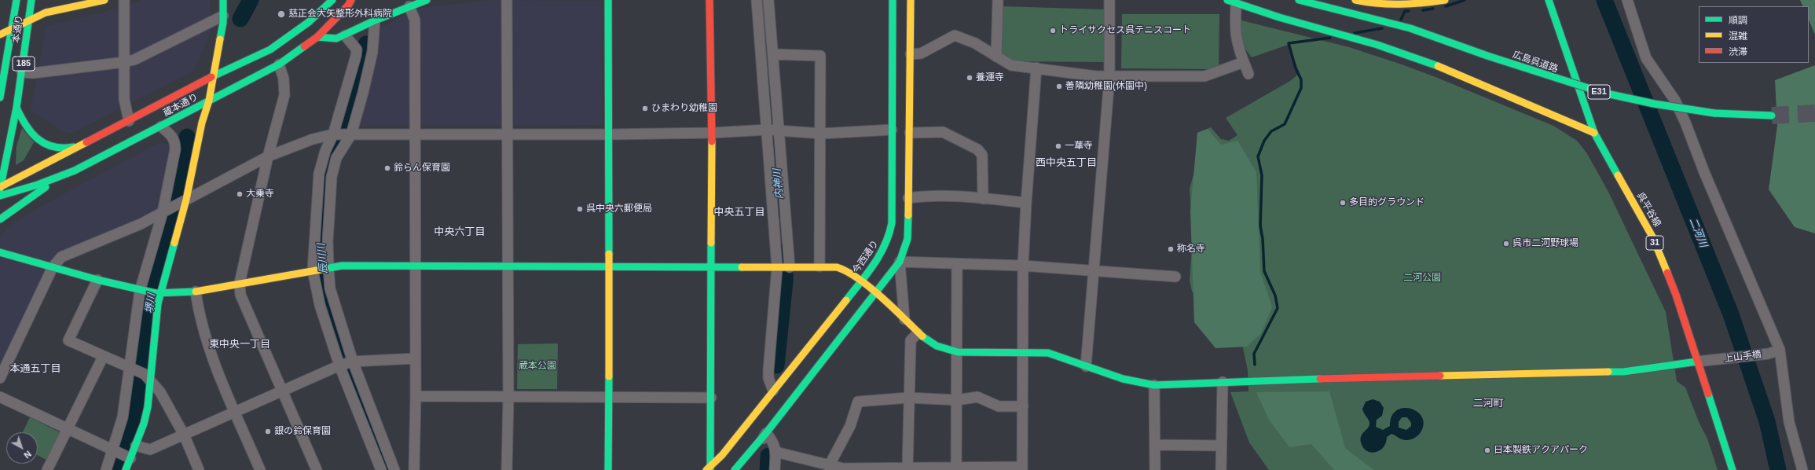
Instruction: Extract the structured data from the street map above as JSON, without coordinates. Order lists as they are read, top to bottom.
{
  "streets": {
    "main road": [
      "本通り",
      "広島呉道路",
      "185",
      "E31",
      "蔵本通り",
      "呉平谷線",
      "31",
      "今西通り"
    ],
    "street": ["上山手橋"]
  },
  "crossings": [
    ["本通り", "蔵本通り"],
    ["呉平谷線", "上山手橋"]
  ],
  "districts": [
    "西中央五丁目",
    "中央五丁目",
    "中央六丁目",
    "東中央一丁目",
    "本通五丁目",
    "二河町"
  ],
  "water": [
    "内神川",
    "二河川",
    "辰川川",
    "堺川"
  ],
  "parks": ["二河公園", "蔵本公園"],
  "places": [
    "慈正会大矢整形外科病院",
    "トライサクセス呉テニスコート",
    "養運寺",
    "善隣幼稚園(休園中)",
    "ひまわり幼稚園",
    "一華寺",
    "鈴らん保育園",
    "大乗寺",
    "多目的グラウンド",
    "呉中央六郵便局",
    "呉市二河野球場",
    "称名寺",
    "銀の鈴保育園",
    "日本製鉄アクアパーク"
  ],
  "legend": ["順調", "混雑", "渋滞"],
  "north": "bottom right"
}
